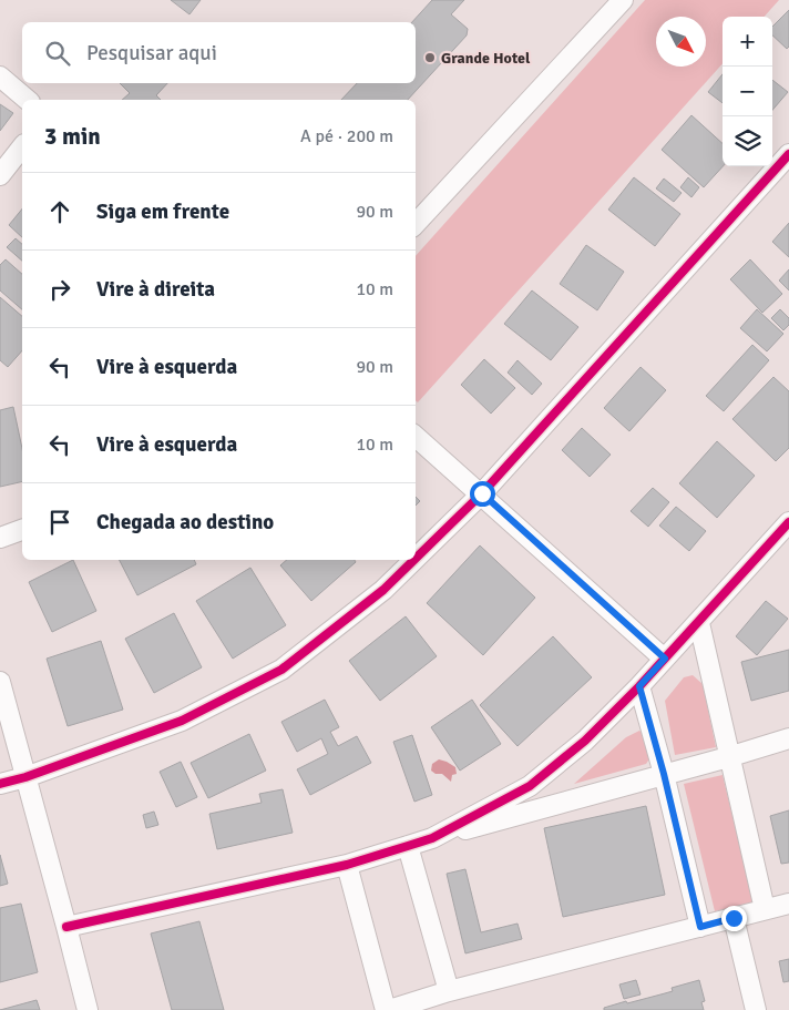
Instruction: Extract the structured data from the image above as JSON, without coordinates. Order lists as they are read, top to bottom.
{
  "places": ["Grande Hotel"],
  "north": "bottom right",
  "page": {
    "map_buttons": ["+", "−"],
    "search": "Pesquisar aqui",
    "heading": ["3 min", "A pé · 200 m"],
    "list": [
      ["Siga em frente", "90 m"],
      ["Vire à direita", "10 m"],
      ["Vire à esquerda", "90 m"],
      ["Vire à esquerda", "10 m"],
      "Chegada ao destino"
    ]
  }
}
